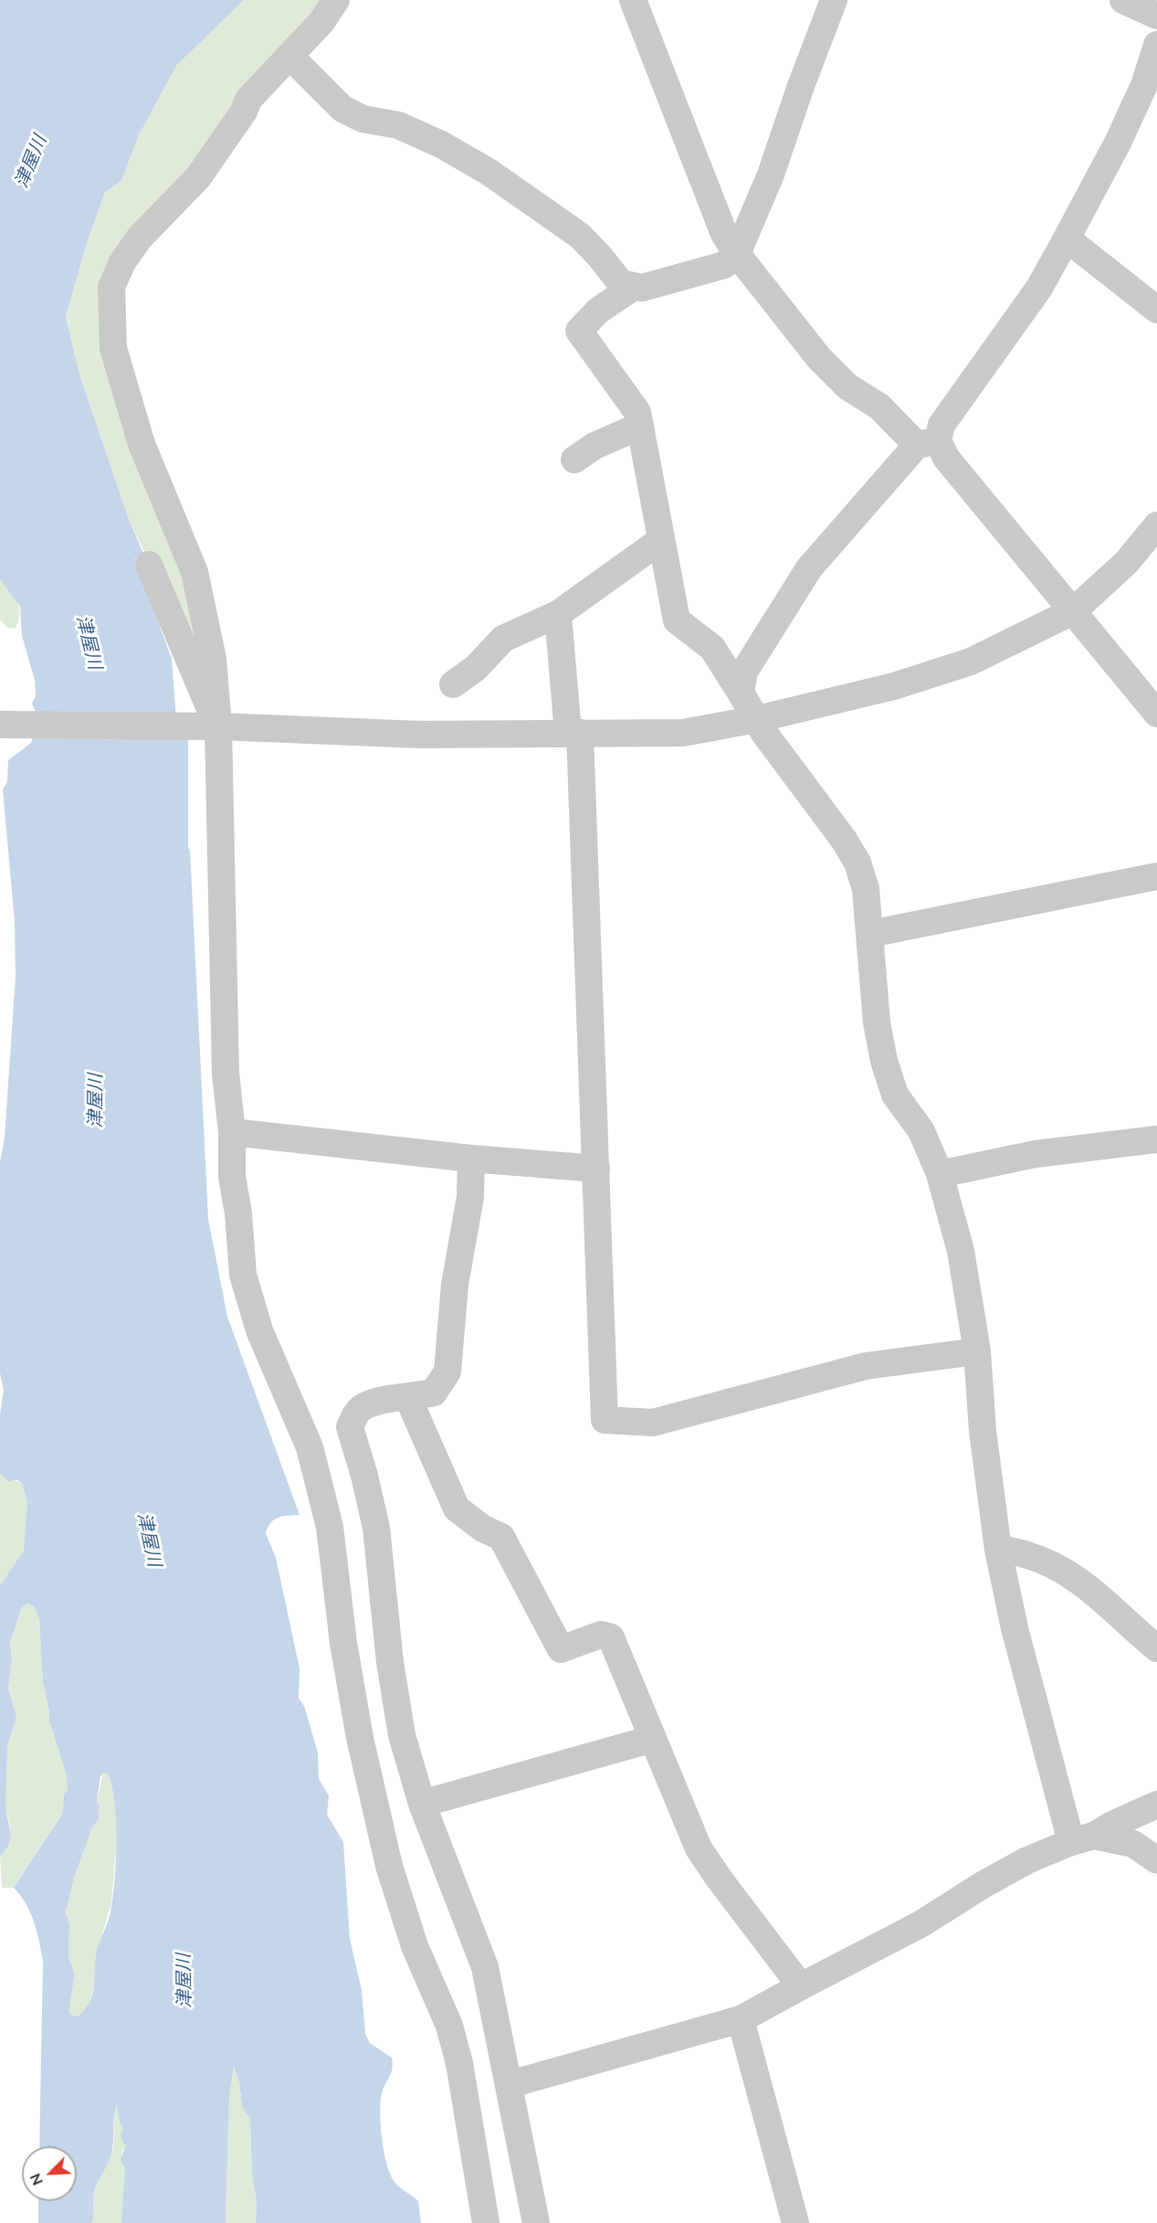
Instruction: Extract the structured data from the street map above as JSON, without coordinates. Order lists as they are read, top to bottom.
{
  "water": ["津屋川"],
  "north": "bottom left"
}
